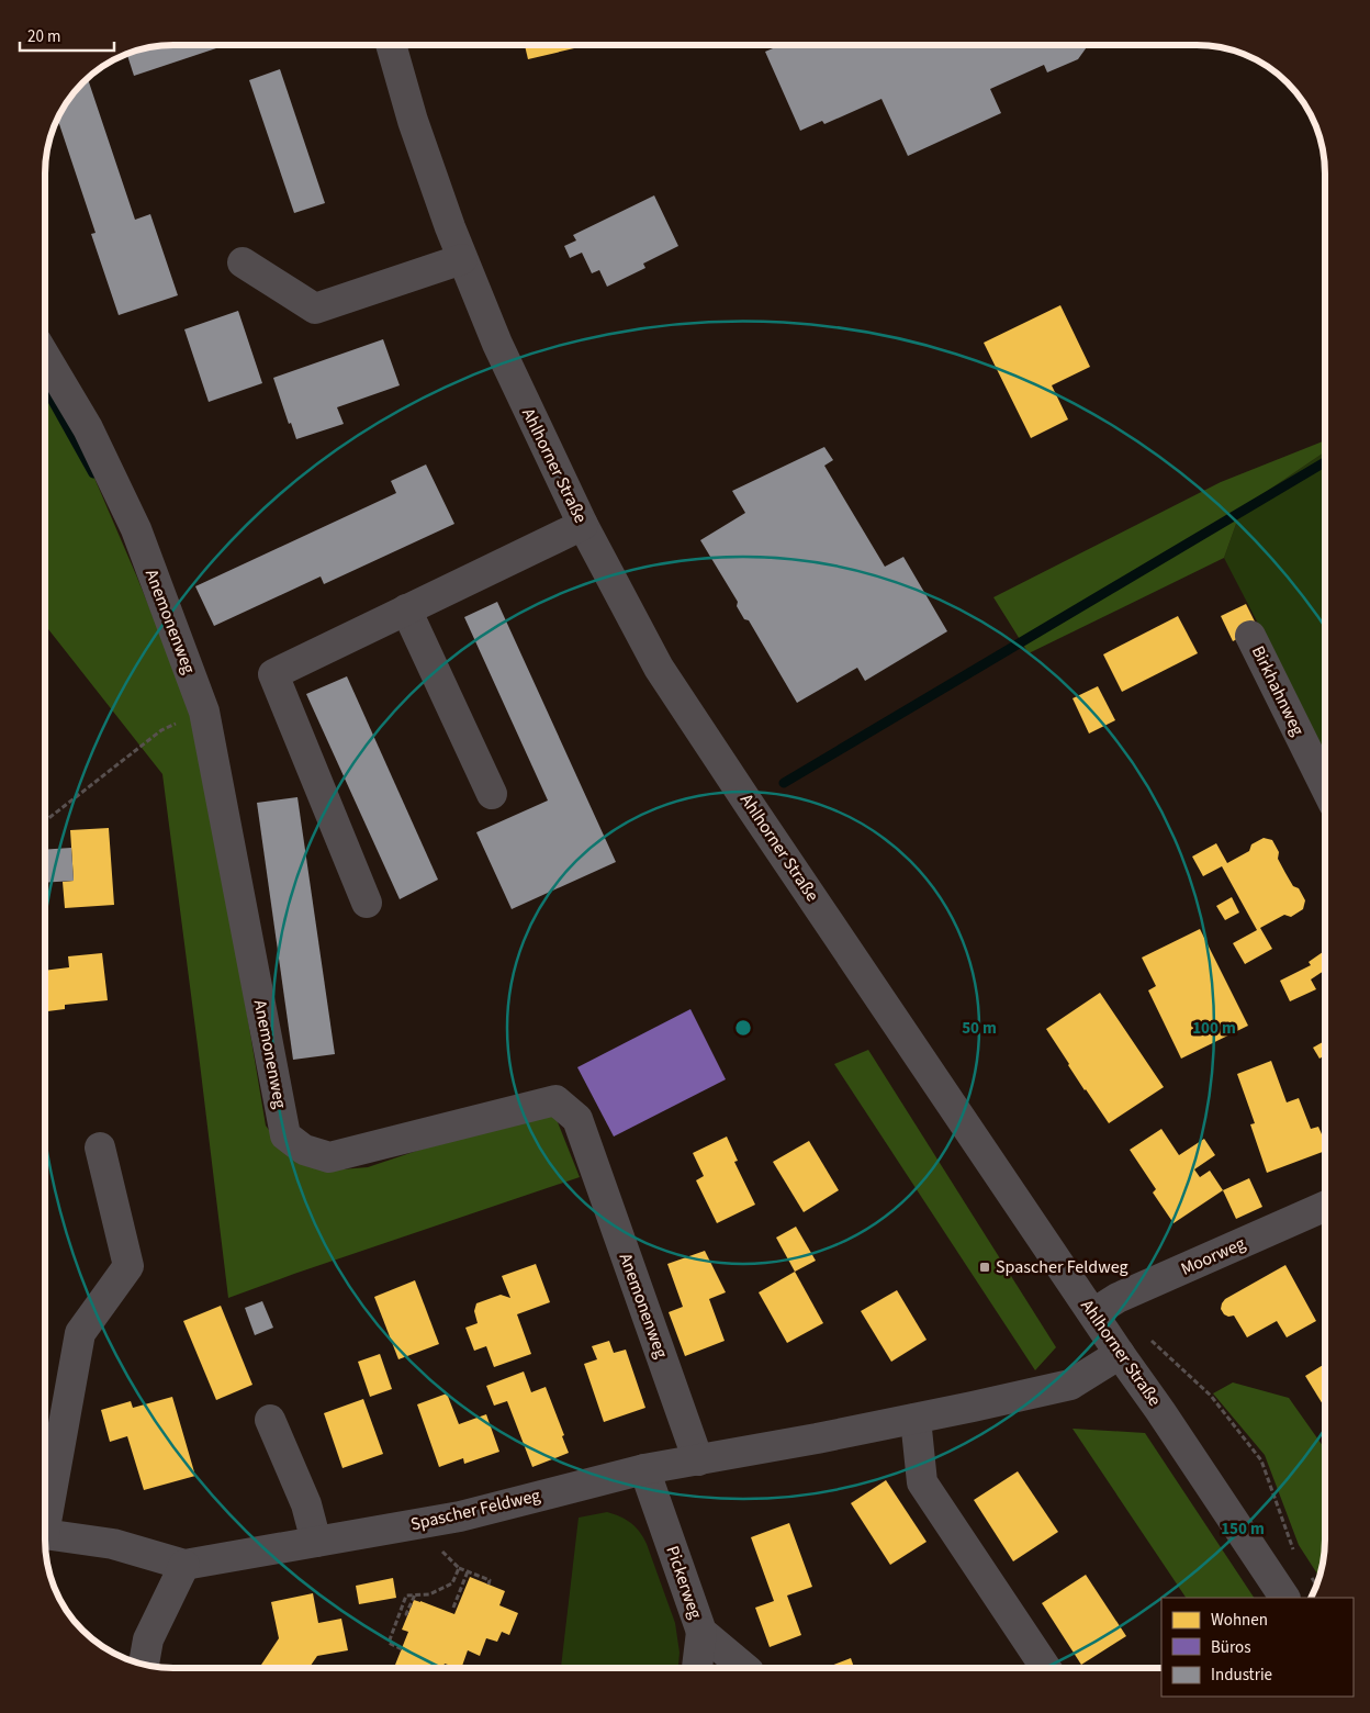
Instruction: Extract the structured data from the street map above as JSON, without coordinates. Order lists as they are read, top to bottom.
{
  "streets": {
    "street": [
      "Ahlhorner Straße",
      "Anemonenweg",
      "Birkhahnweg",
      "Moorweg",
      "Spascher Feldweg",
      "Pickerweg"
    ]
  },
  "crossings": [
    ["Ahlhorner Straße", "Moorweg"],
    ["Ahlhorner Straße", "Spascher Feldweg"],
    ["Anemonenweg", "Spascher Feldweg"],
    ["Spascher Feldweg", "Pickerweg"]
  ],
  "places": {
    "transit": ["Spascher Feldweg"]
  },
  "legend": ["Wohnen", "Büros", "Industrie"],
  "scale_bar": "20 m",
  "rings": ["50 m", "100 m", "150 m"]
}
